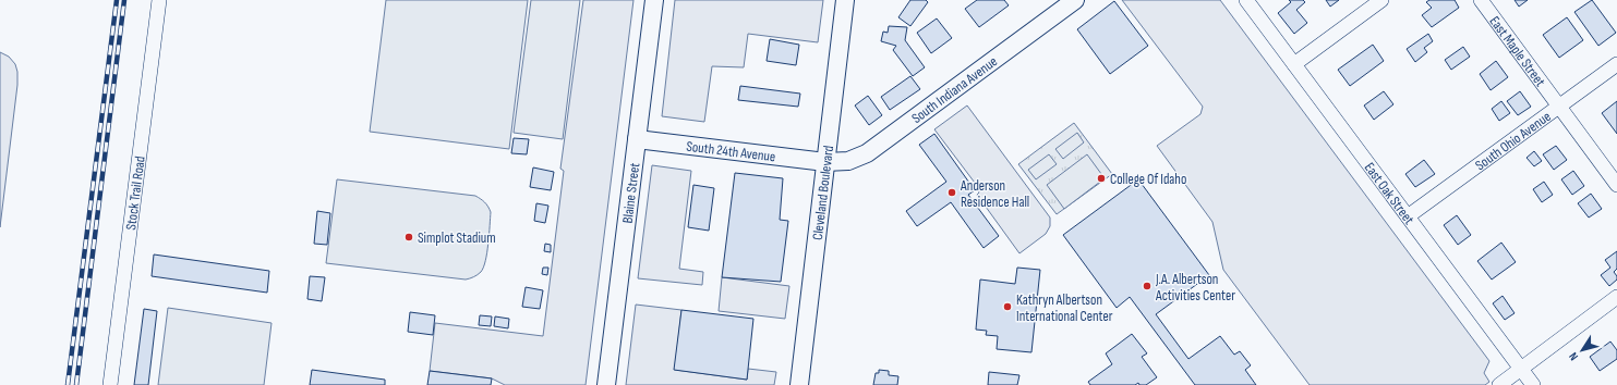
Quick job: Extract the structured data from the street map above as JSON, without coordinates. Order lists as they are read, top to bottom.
{
  "streets": {
    "main road": [
      "South Indiana Avenue",
      "South 24th Avenue",
      "Blaine Street",
      "Cleveland Boulevard"
    ],
    "street": [
      "East Maple Street",
      "South Ohio Avenue",
      "Stock Trail Road",
      "East Oak Street"
    ]
  },
  "crossings": [
    ["East Maple Street", "South Ohio Avenue"],
    ["South Indiana Avenue", "South 24th Avenue"],
    ["South Indiana Avenue", "Cleveland Boulevard"],
    ["South Ohio Avenue", "East Oak Street"],
    ["South 24th Avenue", "Blaine Street"],
    ["South 24th Avenue", "Cleveland Boulevard"]
  ],
  "places": [
    "College Of Idaho",
    "Anderson Residence Hall",
    "Simplot Stadium",
    "J.A. Albertson Activities Center",
    "Kathryn Albertson International Center"
  ],
  "north": "bottom left"
}
